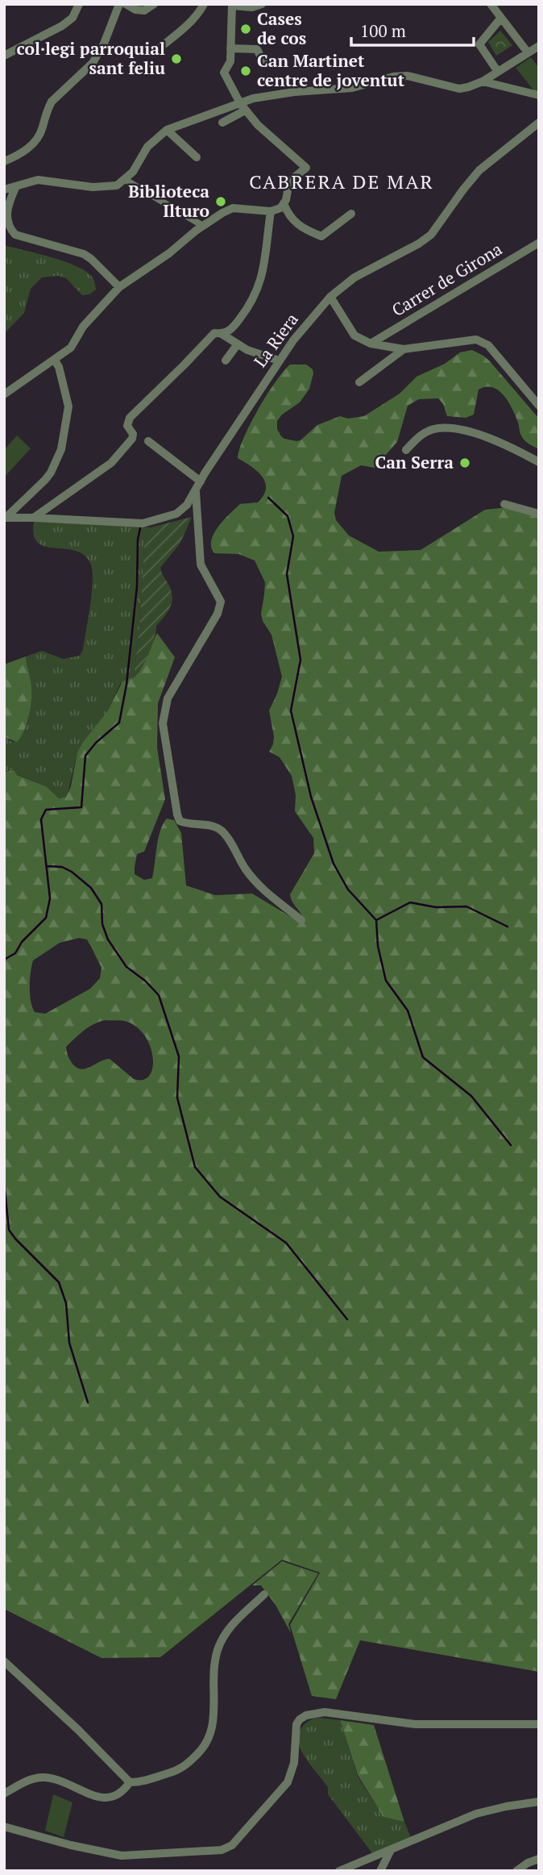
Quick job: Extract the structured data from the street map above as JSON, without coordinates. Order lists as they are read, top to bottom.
{
  "streets": {
    "street": ["Carrer de Girona", "La Riera"]
  },
  "districts": ["CABRERA DE MAR"],
  "places": [
    "Cases de cos",
    "col·legi parroquial sant feliu",
    "Can Martinet centre de joventut",
    "Biblioteca Ilturo",
    "Can Serra"
  ],
  "scale_bar": "100 m"
}
